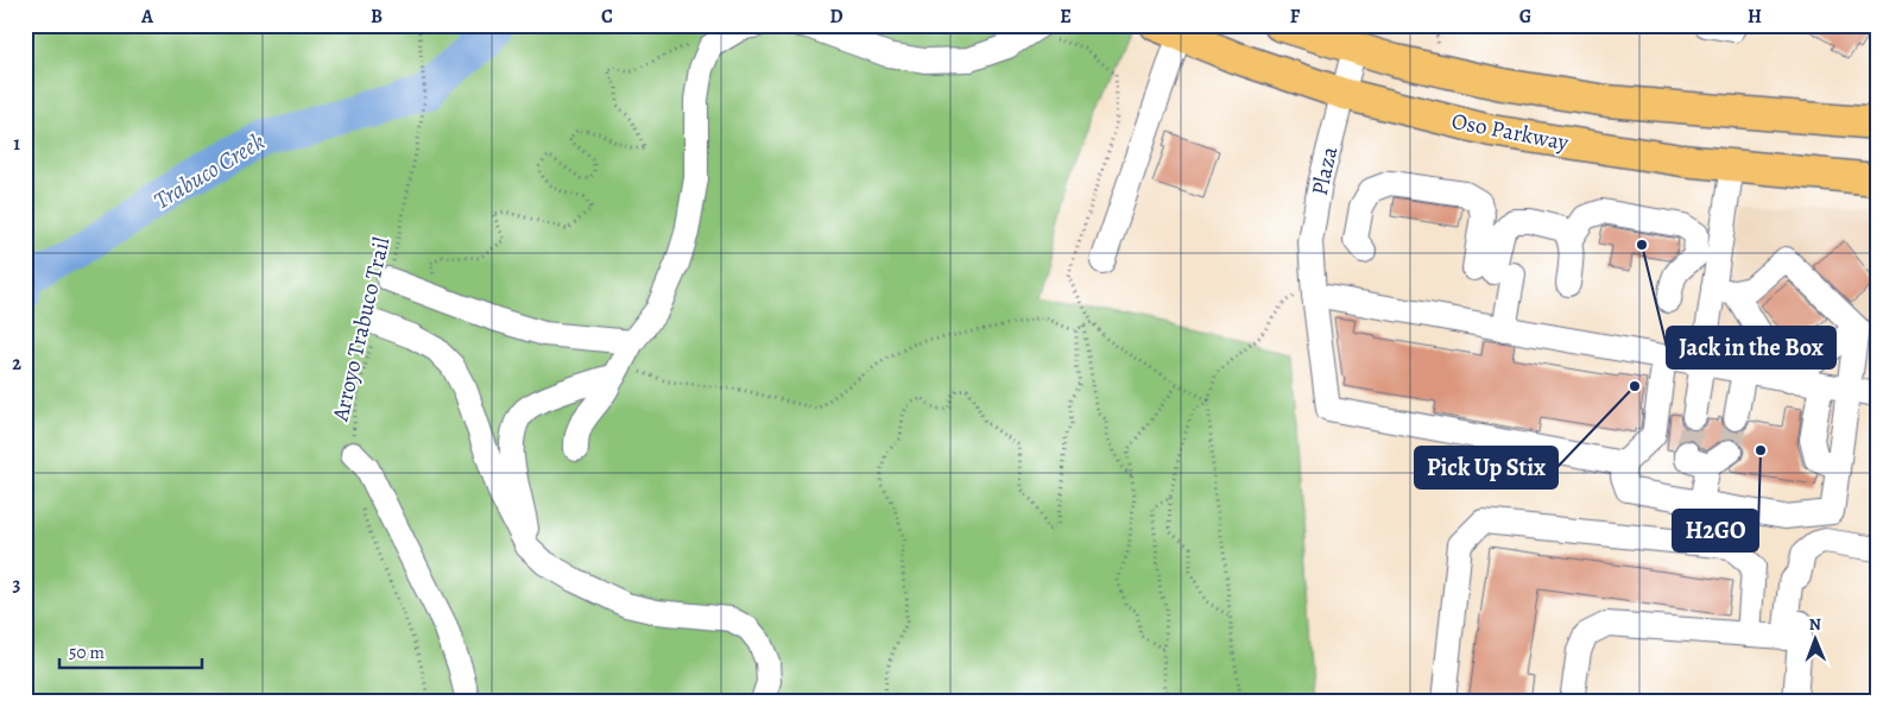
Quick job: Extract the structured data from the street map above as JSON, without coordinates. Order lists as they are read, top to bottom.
{
  "streets": {
    "main road": ["Oso Parkway"],
    "street": ["Plaza"],
    "path": ["Arroyo Trabuco Trail"]
  },
  "crossings": [
    ["Oso Parkway", "Plaza"]
  ],
  "water": ["Trabuco Creek"],
  "places": ["Jack in the Box", "Pick Up Stix", "H2GO"],
  "scale_bar": "50 m",
  "north": "top",
  "grid": {
    "columns": [
      "A",
      "B",
      "C",
      "D",
      "E",
      "F",
      "G",
      "H"
    ],
    "rows": ["1", "2", "3"]
  }
}
